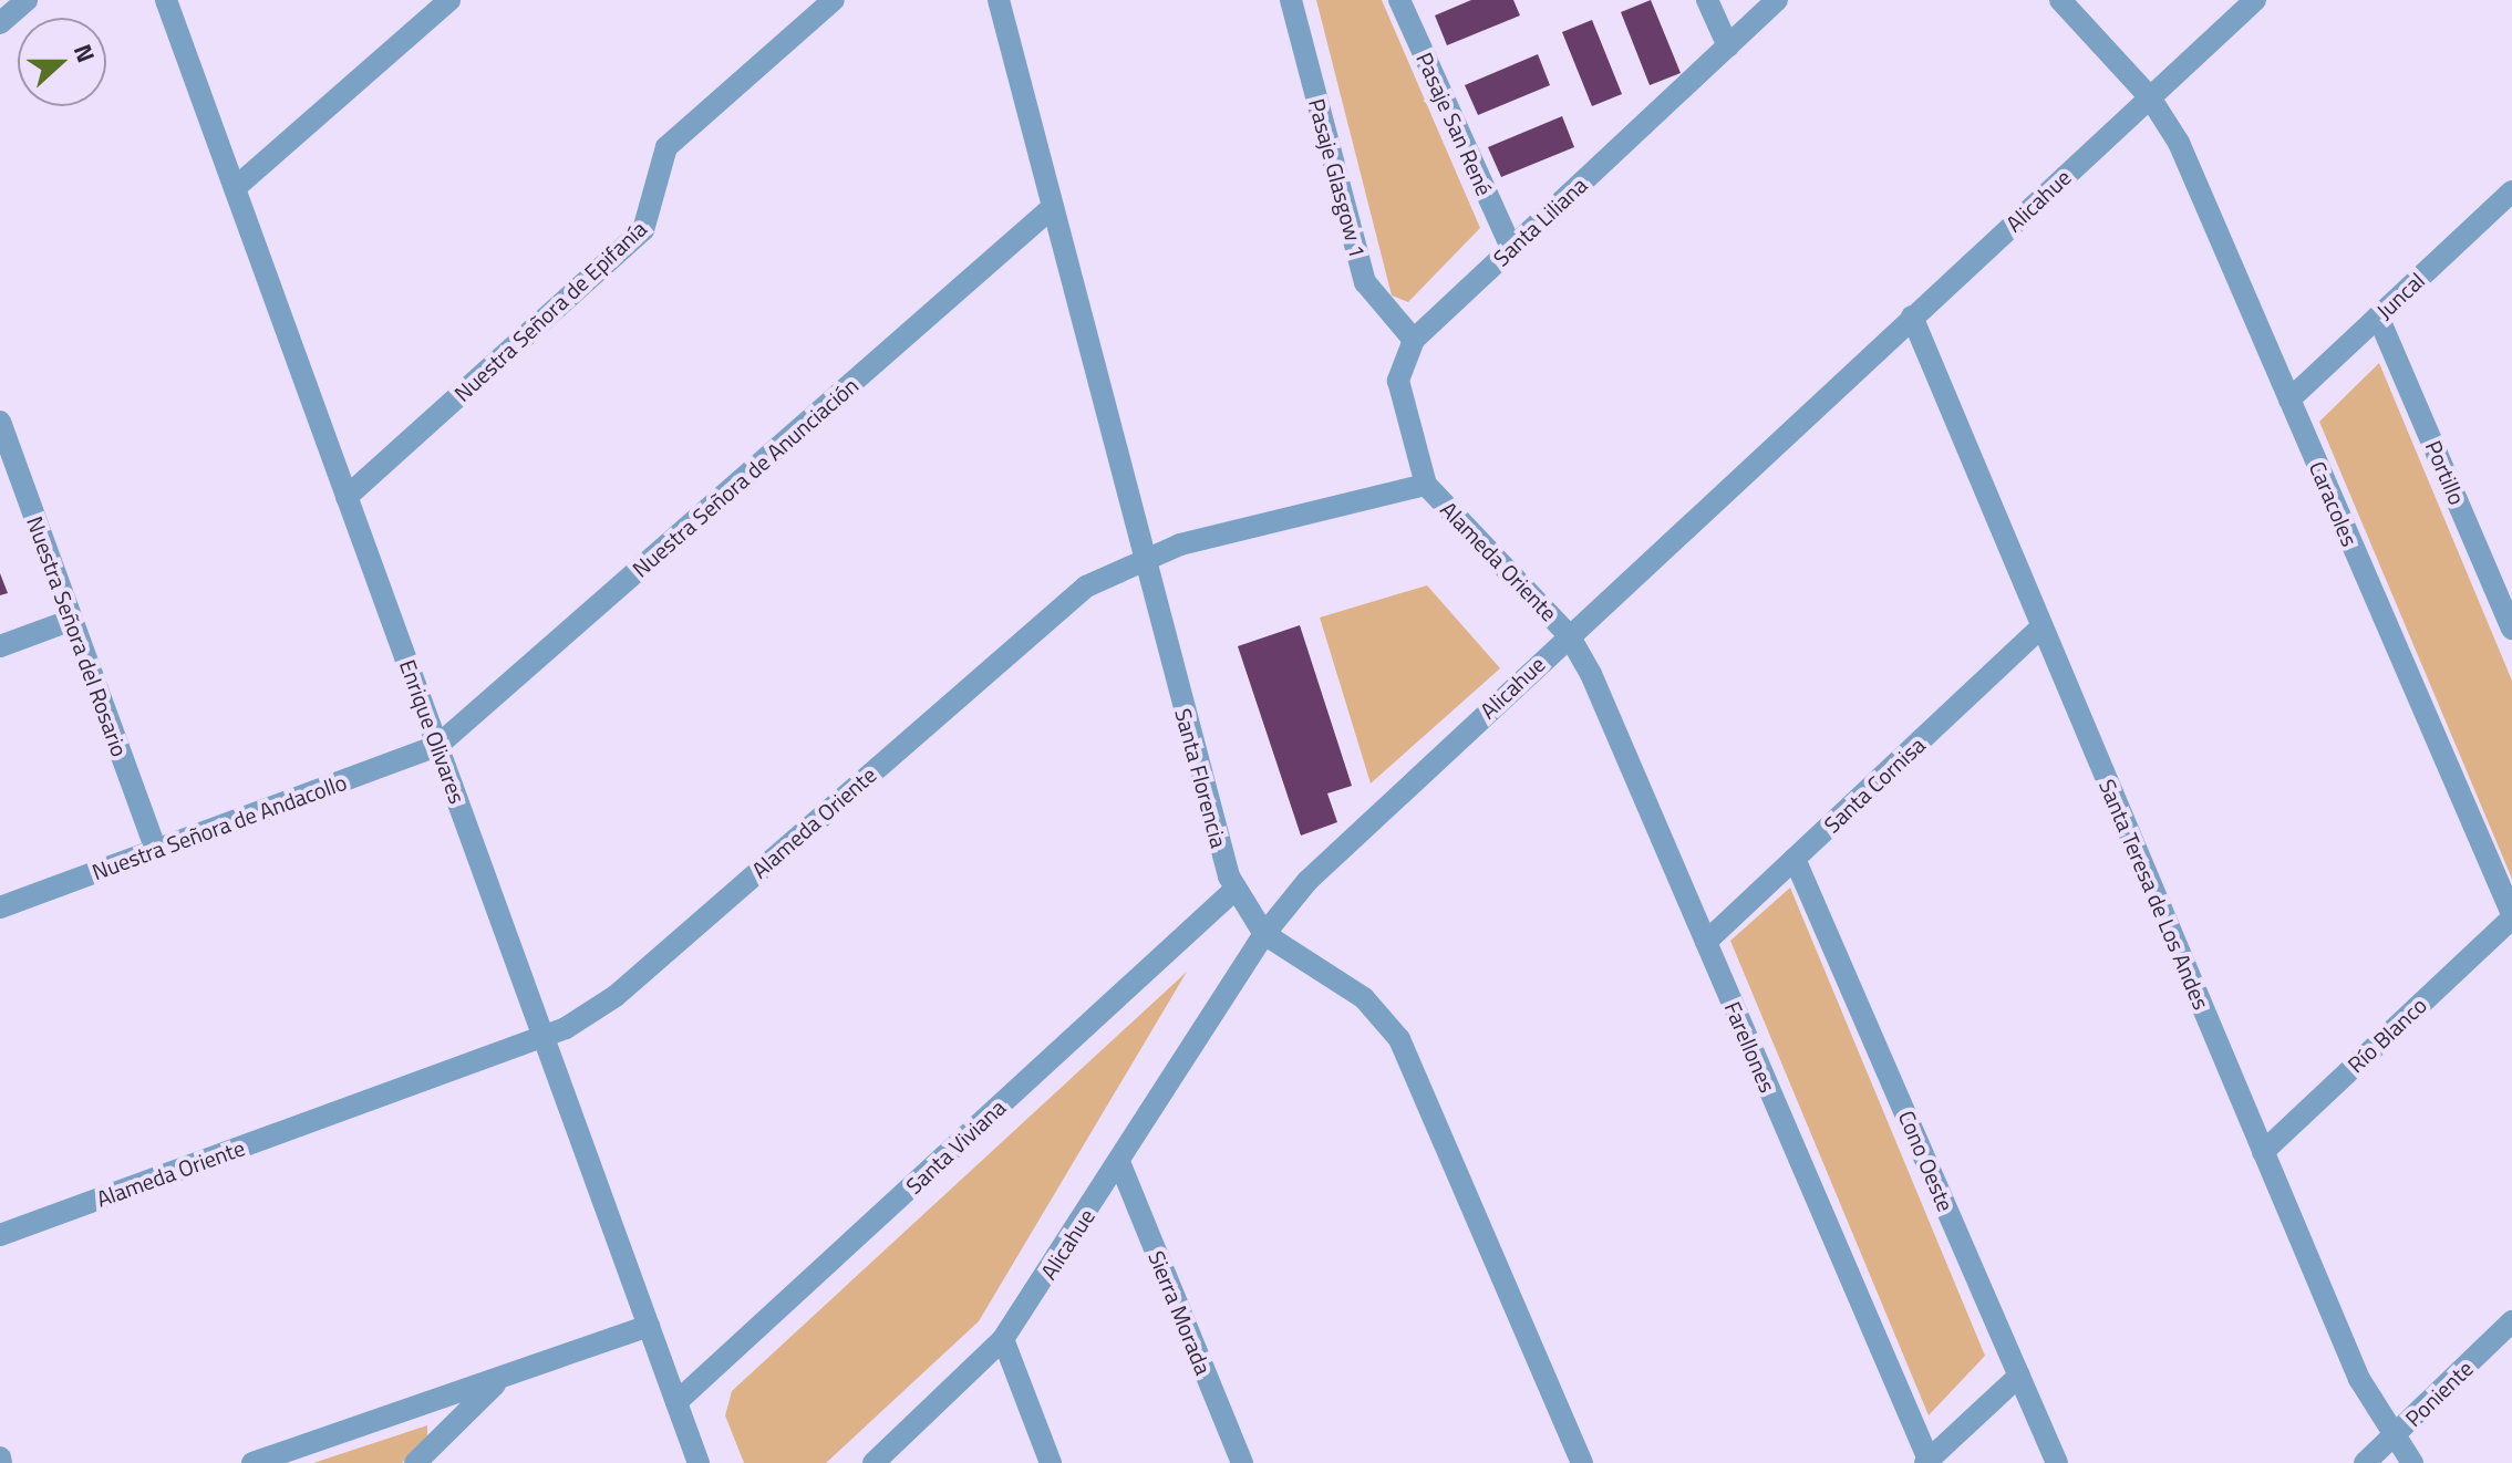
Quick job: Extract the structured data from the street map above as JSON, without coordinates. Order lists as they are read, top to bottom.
{
  "streets": {
    "street": [
      "Pasaje San René",
      "Pasaje Glasgow 1",
      "Alicahue",
      "Santa Liliana",
      "Juncal",
      "Nuestra Señora de Epifanía",
      "Portillo",
      "Nuestra Señora de Anunciación",
      "Caracoles",
      "Alameda Oriente",
      "Nuestra Señora del Rosario",
      "Enrique Olivares",
      "Santa Florencia",
      "Santa Cornisa",
      "Nuestra Señora de Andacollo",
      "Santa Teresa de Los Andes",
      "Río Blanco",
      "Farellones",
      "Santa Viviana",
      "Cono Oeste",
      "Sierra Morada",
      "Poniente"
    ]
  },
  "crossings": [
    ["Pasaje San René", "Santa Liliana"],
    ["Pasaje Glasgow 1", "Santa Liliana"],
    ["Alicahue", "Caracoles"],
    ["Alicahue", "Alameda Oriente"],
    ["Alicahue", "Santa Florencia"],
    ["Alicahue", "Santa Teresa de Los Andes"],
    ["Alicahue", "Farellones"],
    ["Alicahue", "Sierra Morada"],
    ["Santa Liliana", "Alameda Oriente"],
    ["Juncal", "Portillo"],
    ["Juncal", "Caracoles"],
    ["Nuestra Señora de Epifanía", "Enrique Olivares"],
    ["Nuestra Señora de Anunciación", "Enrique Olivares"],
    ["Nuestra Señora de Anunciación", "Santa Florencia"],
    ["Nuestra Señora de Anunciación", "Nuestra Señora de Andacollo"],
    ["Caracoles", "Río Blanco"],
    ["Alameda Oriente", "Enrique Olivares"],
    ["Alameda Oriente", "Santa Florencia"],
    ["Alameda Oriente", "Farellones"],
    ["Nuestra Señora del Rosario", "Nuestra Señora de Andacollo"],
    ["Enrique Olivares", "Nuestra Señora de Andacollo"],
    ["Enrique Olivares", "Santa Viviana"],
    ["Santa Florencia", "Santa Viviana"],
    ["Santa Cornisa", "Santa Teresa de Los Andes"],
    ["Santa Cornisa", "Farellones"],
    ["Santa Cornisa", "Cono Oeste"],
    ["Santa Teresa de Los Andes", "Río Blanco"],
    ["Santa Teresa de Los Andes", "Poniente"]
  ],
  "north": "right"
}
